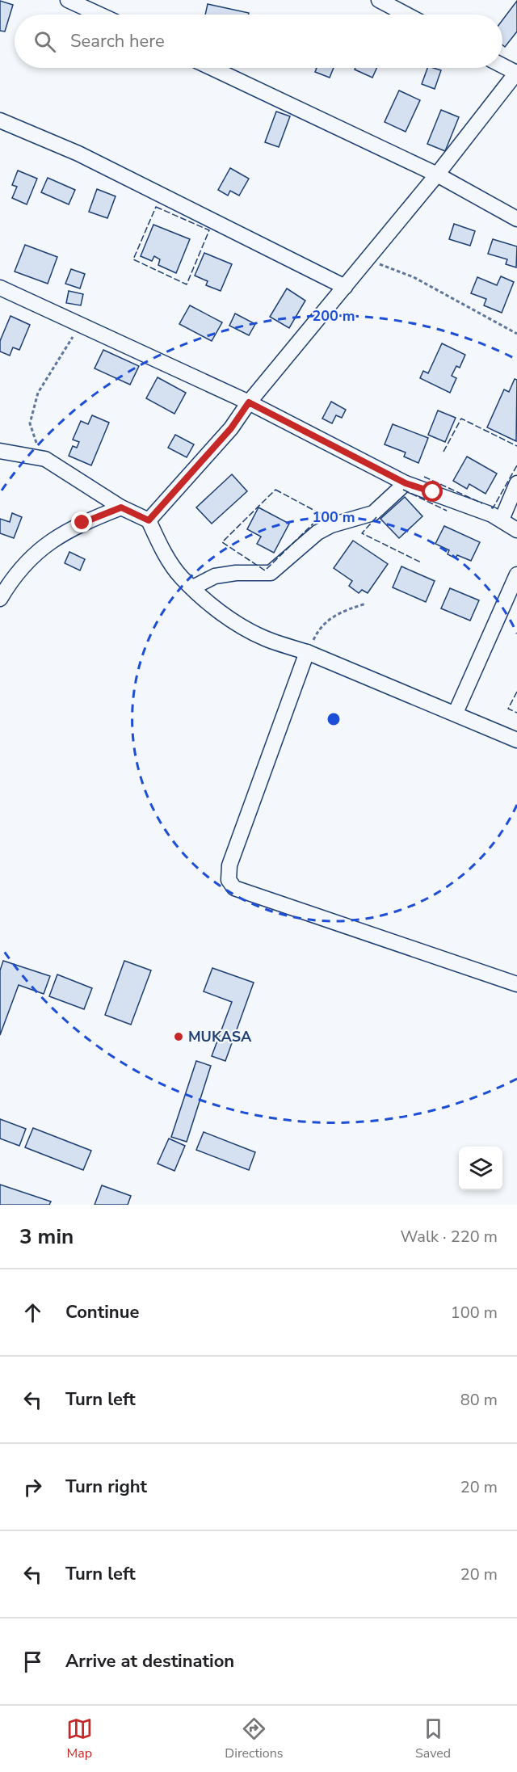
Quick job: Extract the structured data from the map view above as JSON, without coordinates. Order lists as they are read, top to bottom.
{
  "places": ["MUKASA"],
  "page": {
    "search": "Search here",
    "heading": ["3 min", "Walk · 220 m"],
    "list": [
      ["Continue", "100 m"],
      ["Turn left", "80 m"],
      ["Turn right", "20 m"],
      ["Turn left", "20 m"],
      "Arrive at destination"
    ],
    "nav": ["Map", "Directions", "Saved"]
  },
  "rings": ["200 m", "100 m"]
}
